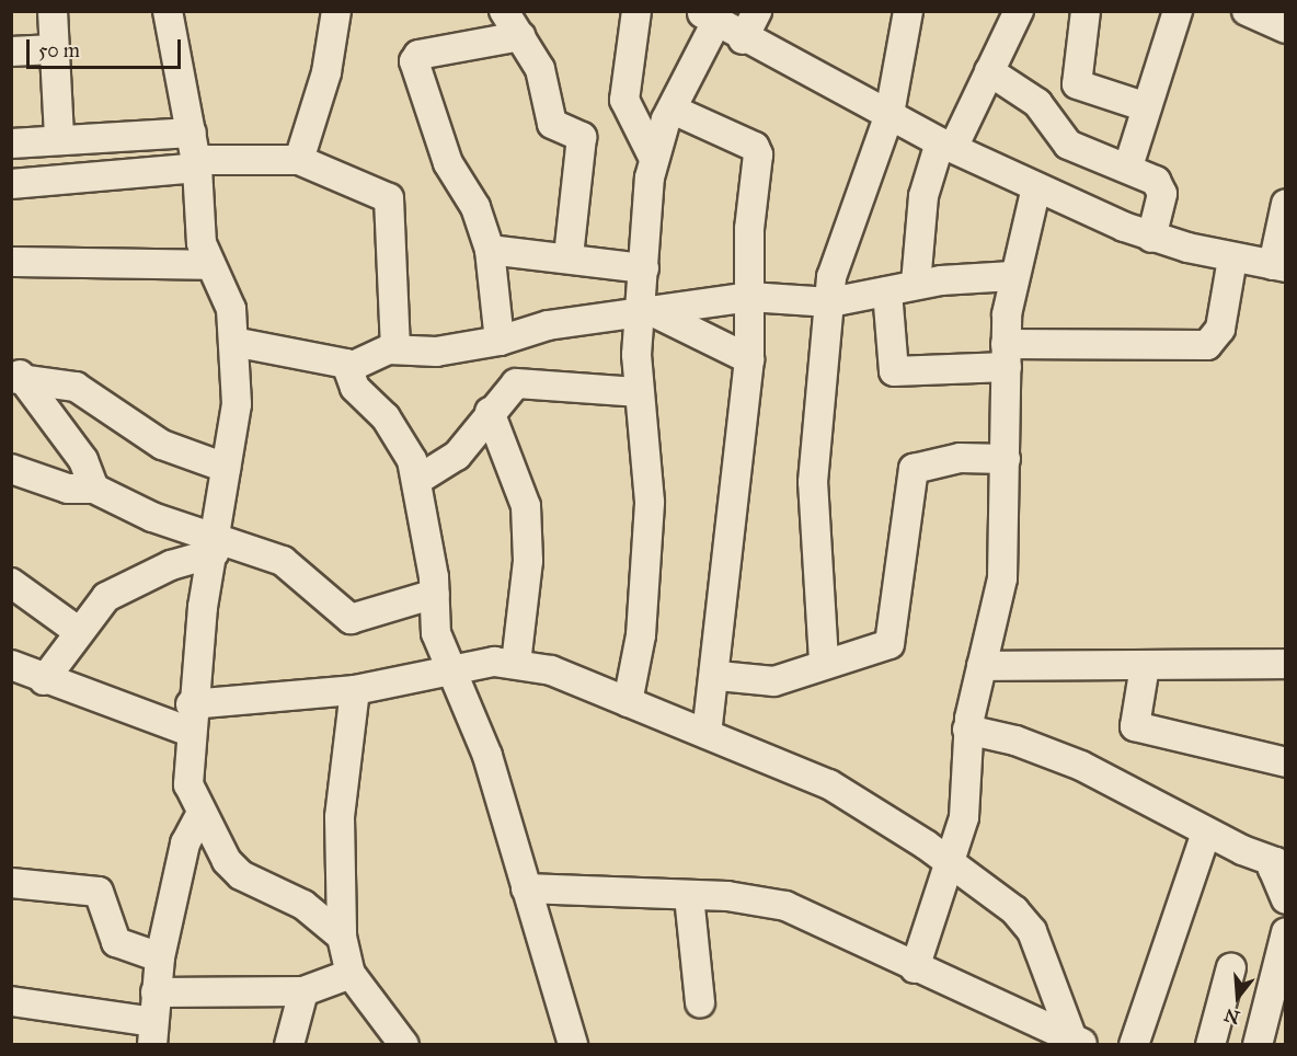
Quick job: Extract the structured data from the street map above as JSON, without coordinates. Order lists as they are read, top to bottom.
{
  "scale_bar": "50 m",
  "north": "bottom"
}
